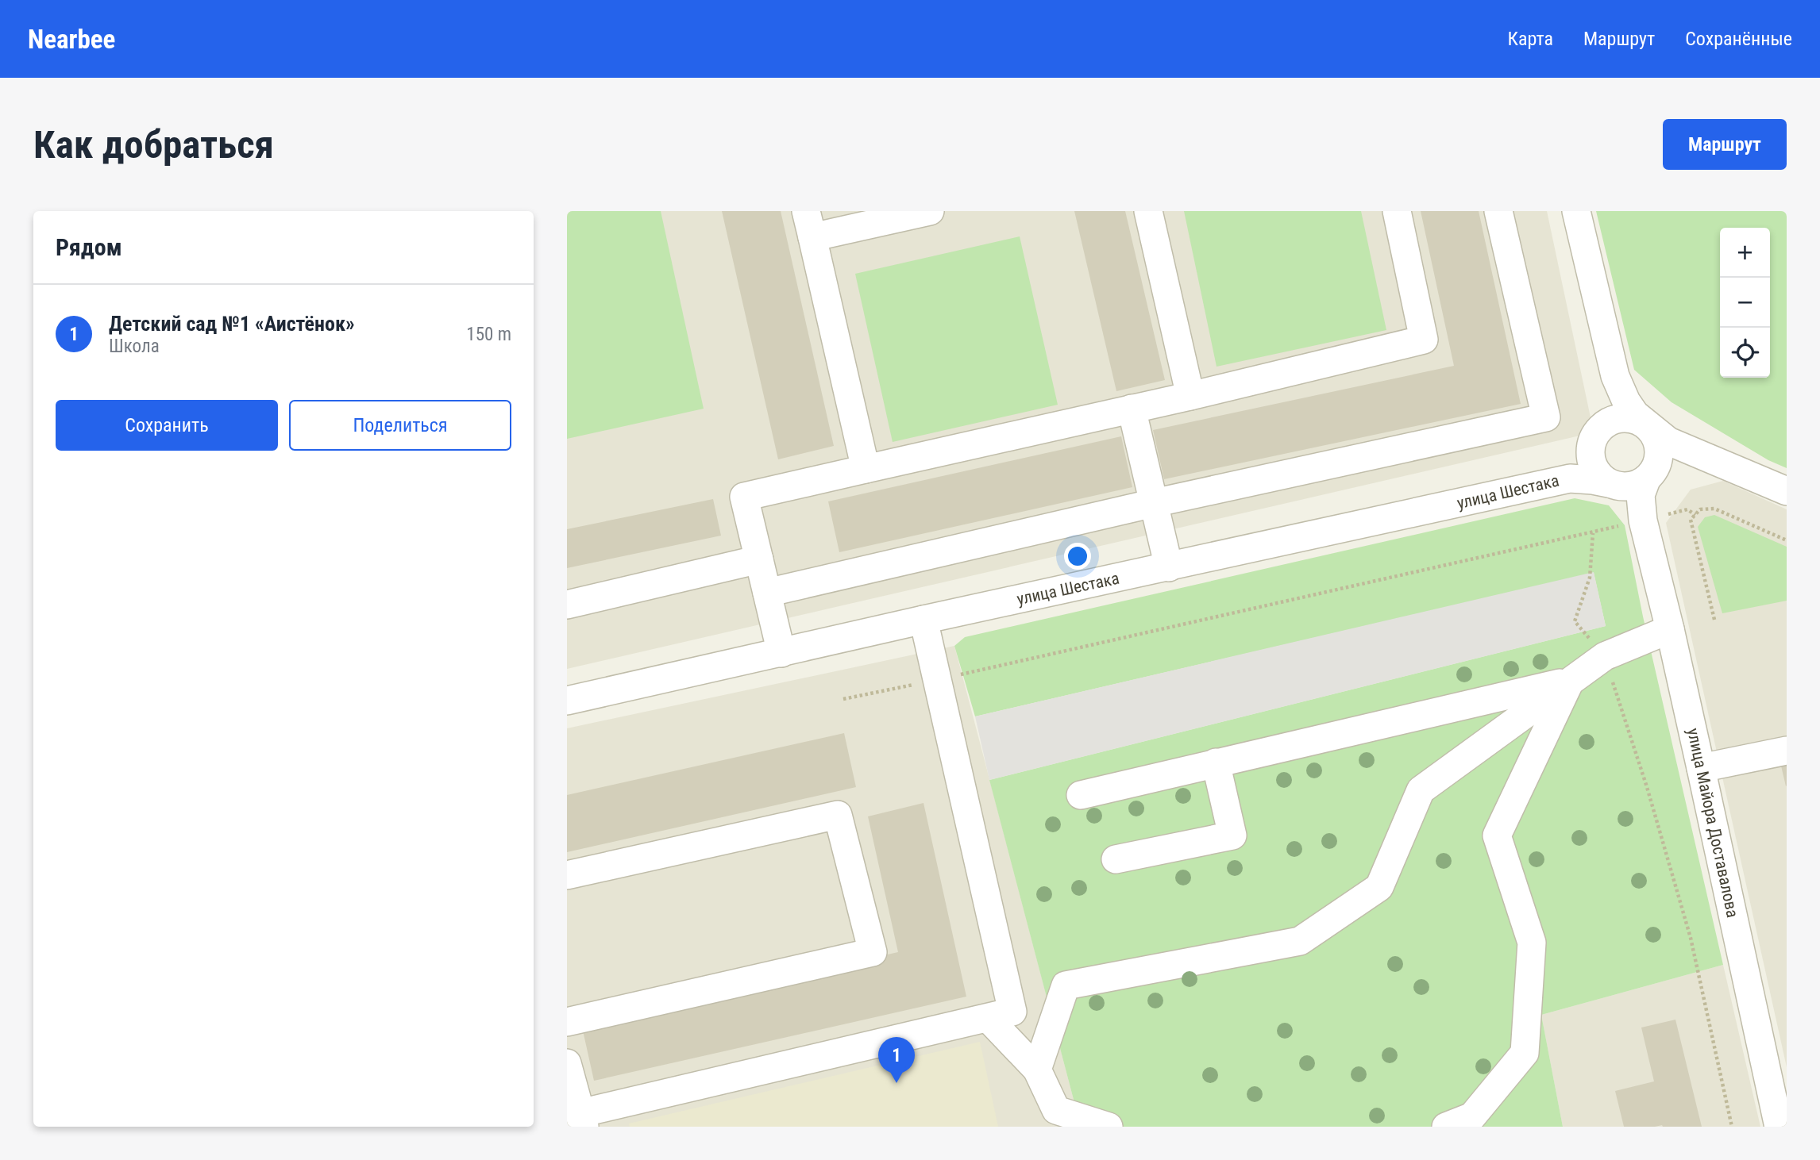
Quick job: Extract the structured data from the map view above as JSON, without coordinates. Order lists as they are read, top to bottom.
{
  "streets": {
    "street": ["улица Шестака", "улица Майора Доставалова"]
  },
  "crossings": [
    ["улица Шестака", "улица Майора Доставалова"]
  ],
  "page": {
    "header": "Nearbee",
    "nav": ["Карта", "Маршрут", "Сохранённые"],
    "buttons": [
      "Маршрут",
      ["Сохранить", "Поделиться"]
    ],
    "title": "Как добраться",
    "heading": "Рядом",
    "map_buttons": ["+", "−"],
    "list": [
      {
        "mark": "1",
        "name": "Детский сад №1 «Аистёнок»",
        "note": "Школа",
        "value": "150 m"
      }
    ],
    "pins": "1"
  }
}
